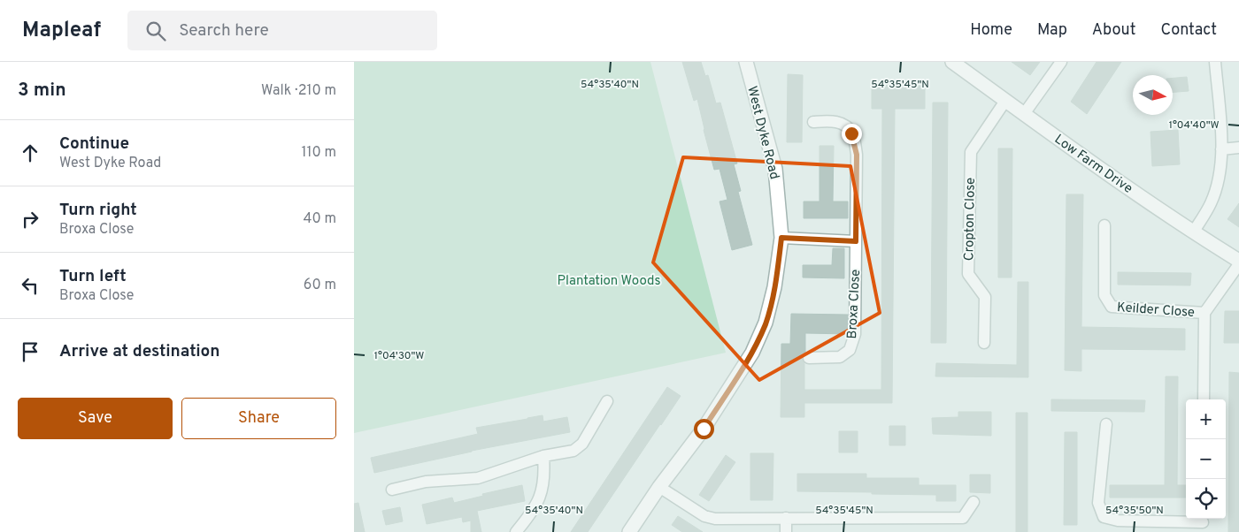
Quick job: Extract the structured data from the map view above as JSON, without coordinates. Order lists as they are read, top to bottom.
{
  "streets": {
    "street": [
      "West Dyke Road",
      "Low Farm Drive",
      "Cropton Close",
      "Broxa Close",
      "Keilder Close"
    ]
  },
  "crossings": [
    ["Low Farm Drive", "Cropton Close"]
  ],
  "parks": ["Plantation Woods"],
  "north": "right",
  "page": {
    "header": "Mapleaf",
    "search": "Search here",
    "nav": [
      "Home",
      "Map",
      "About",
      "Contact"
    ],
    "heading": ["3 min", "Walk · 210 m"],
    "list": [
      ["Continue", "West Dyke Road", "110 m"],
      ["Turn right", "Broxa Close", "40 m"],
      ["Turn left", "Broxa Close", "60 m"],
      "Arrive at destination"
    ],
    "buttons": ["Save", "Share"],
    "map_buttons": ["+", "−"]
  },
  "coordinates": [
    "54°35'40\"N",
    "54°35'45\"N",
    "1°04'40\"W",
    "1°04'30\"W",
    "54°35'50\"N"
  ]
}
